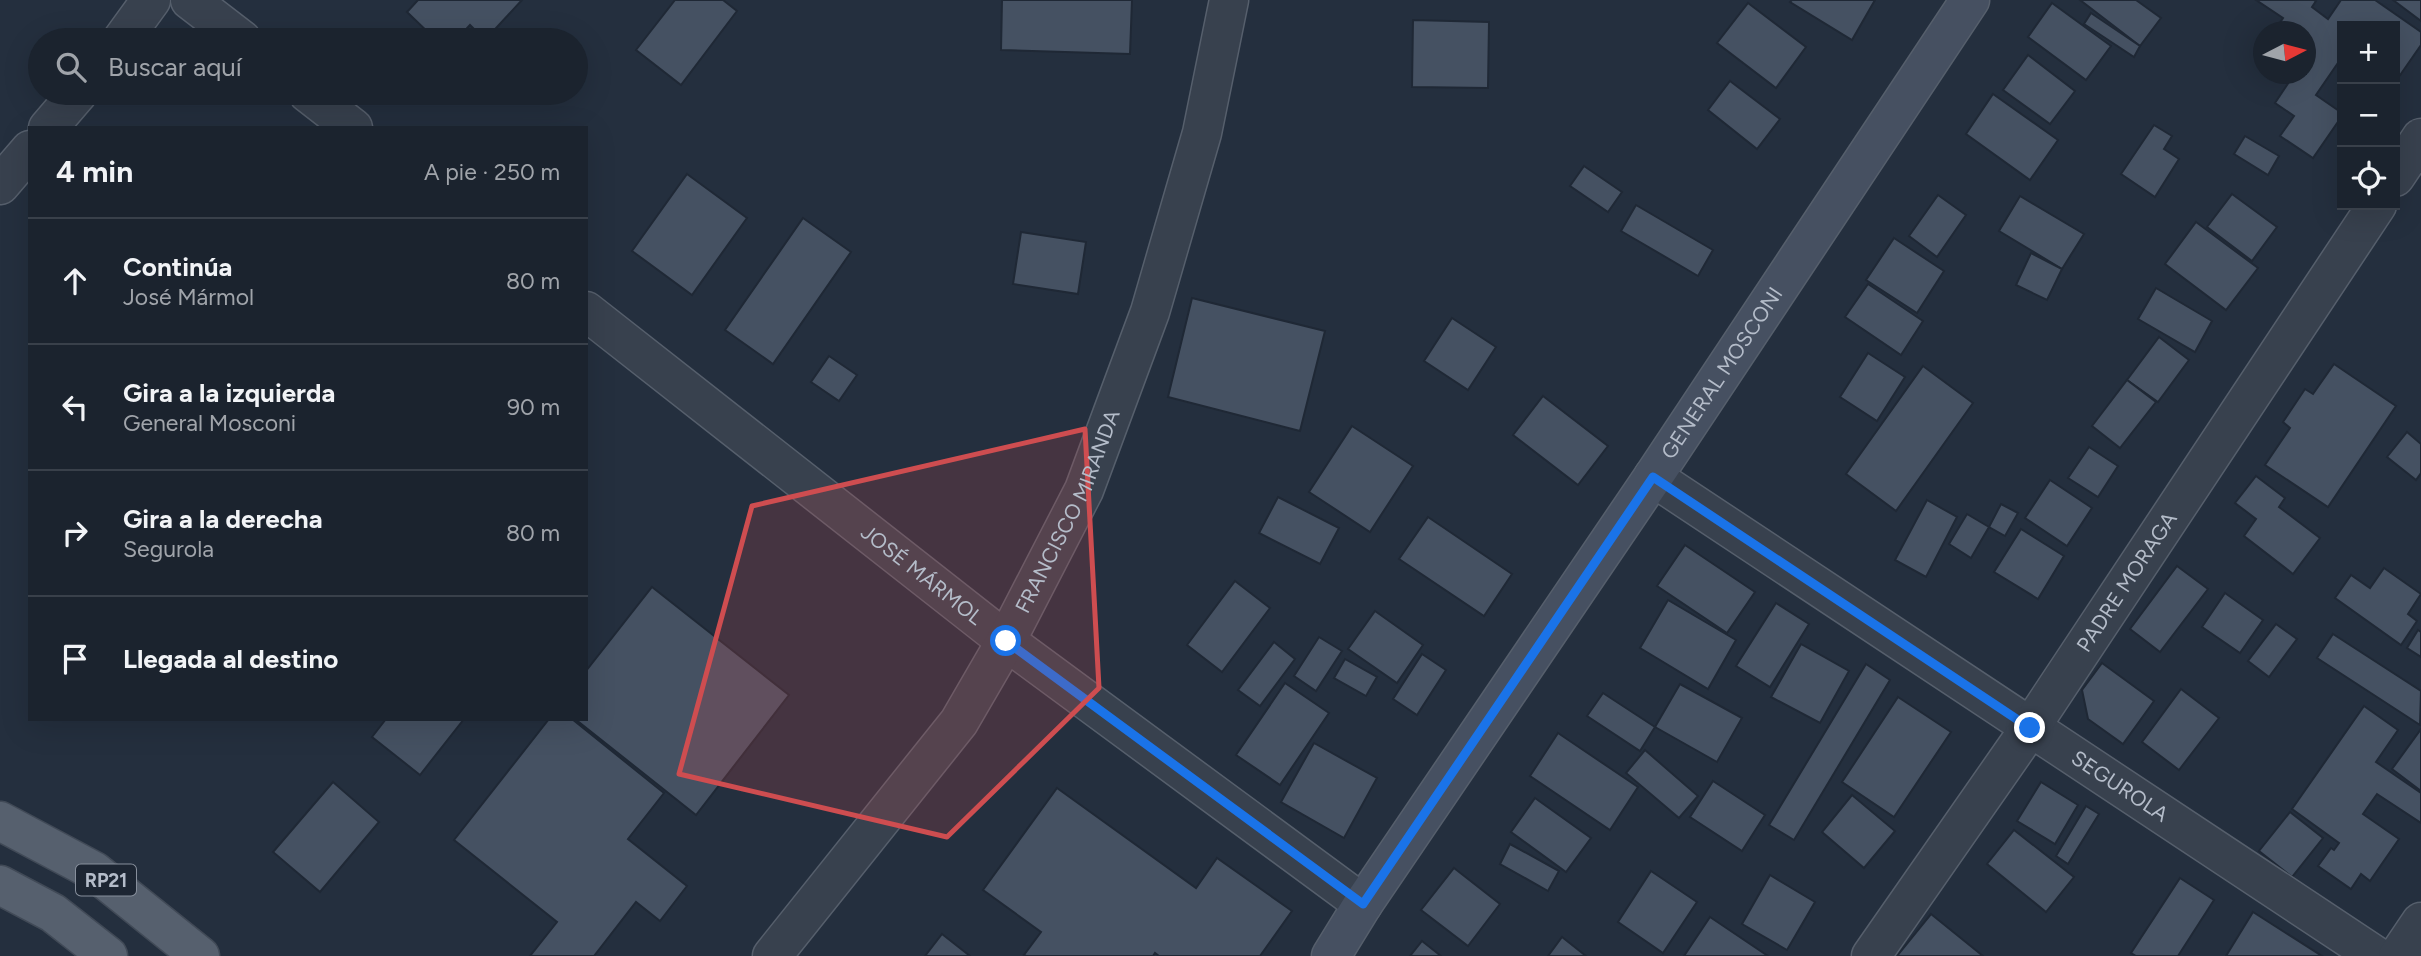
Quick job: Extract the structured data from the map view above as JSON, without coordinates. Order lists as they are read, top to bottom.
{
  "streets": {
    "main road": ["RP21"],
    "street": [
      "GENERAL MOSCONI",
      "FRANCISCO MIRANDA",
      "JOSÉ MÁRMOL",
      "PADRE MORAGA",
      "SEGUROLA"
    ]
  },
  "crossings": [
    ["GENERAL MOSCONI", "JOSÉ MÁRMOL"],
    ["GENERAL MOSCONI", "SEGUROLA"],
    ["FRANCISCO MIRANDA", "JOSÉ MÁRMOL"],
    ["PADRE MORAGA", "SEGUROLA"]
  ],
  "north": "right",
  "page": {
    "map_buttons": ["+", "−"],
    "search": "Buscar aquí",
    "heading": ["4 min", "A pie · 250 m"],
    "list": [
      ["Continúa", "José Mármol", "80 m"],
      ["Gira a la izquierda", "General Mosconi", "90 m"],
      ["Gira a la derecha", "Segurola", "80 m"],
      "Llegada al destino"
    ]
  }
}
